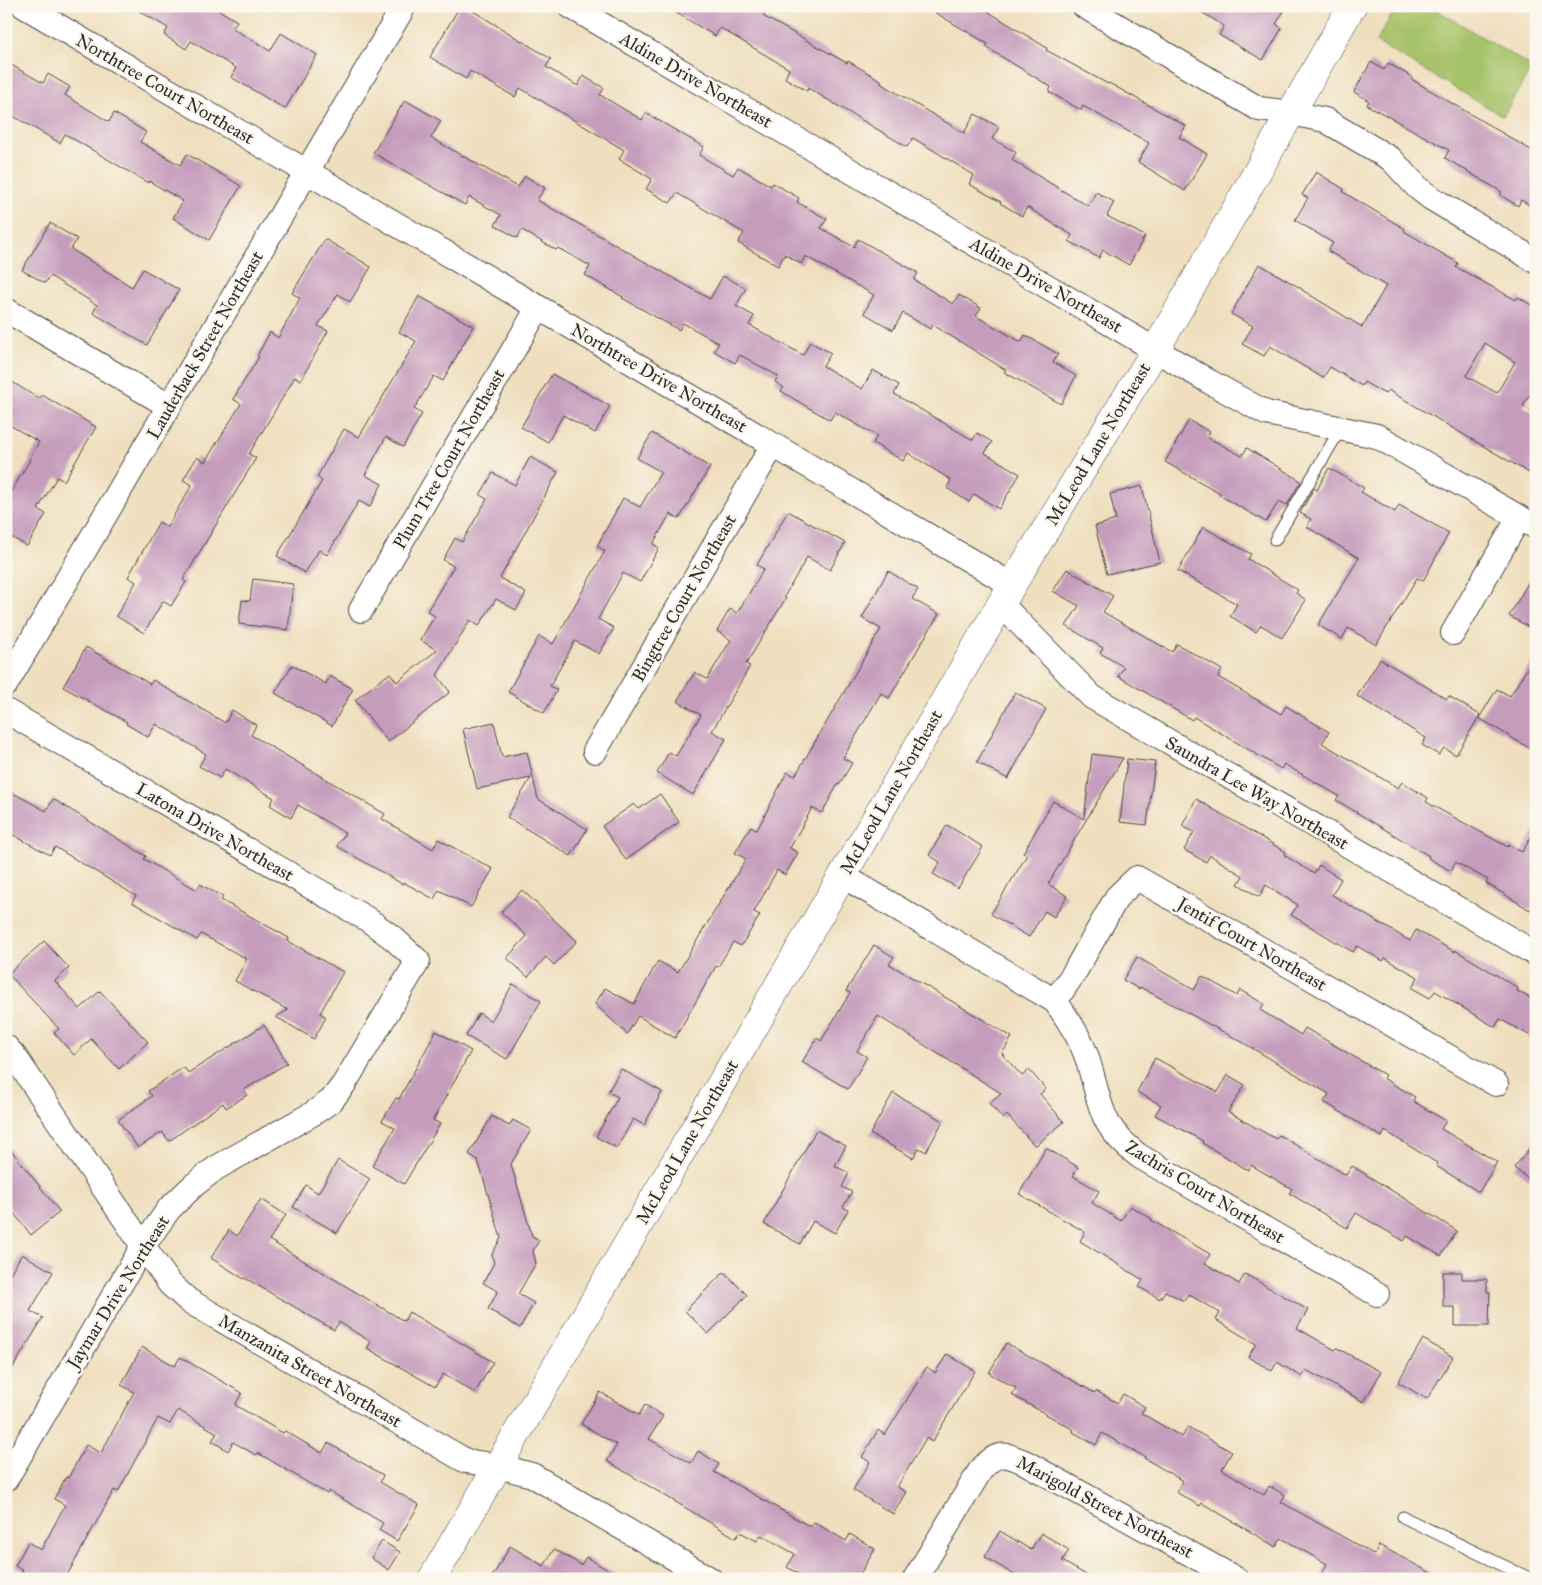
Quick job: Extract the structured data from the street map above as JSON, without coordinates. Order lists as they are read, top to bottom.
{
  "streets": {
    "street": [
      "Aldine Drive Northeast",
      "Northtree Court Northeast",
      "Lauderback Street Northeast",
      "Northtree Drive Northeast",
      "McLeod Lane Northeast",
      "Plum Tree Court Northeast",
      "Bingtree Court Northeast",
      "Saundra Lee Way Northeast",
      "Latona Drive Northeast",
      "Jentif Court Northeast",
      "Zachris Court Northeast",
      "Jaymar Drive Northeast",
      "Manzanita Street Northeast",
      "Marigold Street Northeast"
    ]
  },
  "crossings": [
    ["Aldine Drive Northeast", "McLeod Lane Northeast"],
    ["Northtree Court Northeast", "Lauderback Street Northeast"],
    ["Northtree Court Northeast", "Northtree Drive Northeast"],
    ["Lauderback Street Northeast", "Northtree Drive Northeast"],
    ["Northtree Drive Northeast", "McLeod Lane Northeast"],
    ["Northtree Drive Northeast", "Plum Tree Court Northeast"],
    ["Northtree Drive Northeast", "Bingtree Court Northeast"],
    ["Northtree Drive Northeast", "Saundra Lee Way Northeast"],
    ["McLeod Lane Northeast", "Saundra Lee Way Northeast"],
    ["McLeod Lane Northeast", "Zachris Court Northeast"],
    ["McLeod Lane Northeast", "Manzanita Street Northeast"],
    ["Latona Drive Northeast", "Jaymar Drive Northeast"],
    ["Jentif Court Northeast", "Zachris Court Northeast"],
    ["Jaymar Drive Northeast", "Manzanita Street Northeast"]
  ]
}
